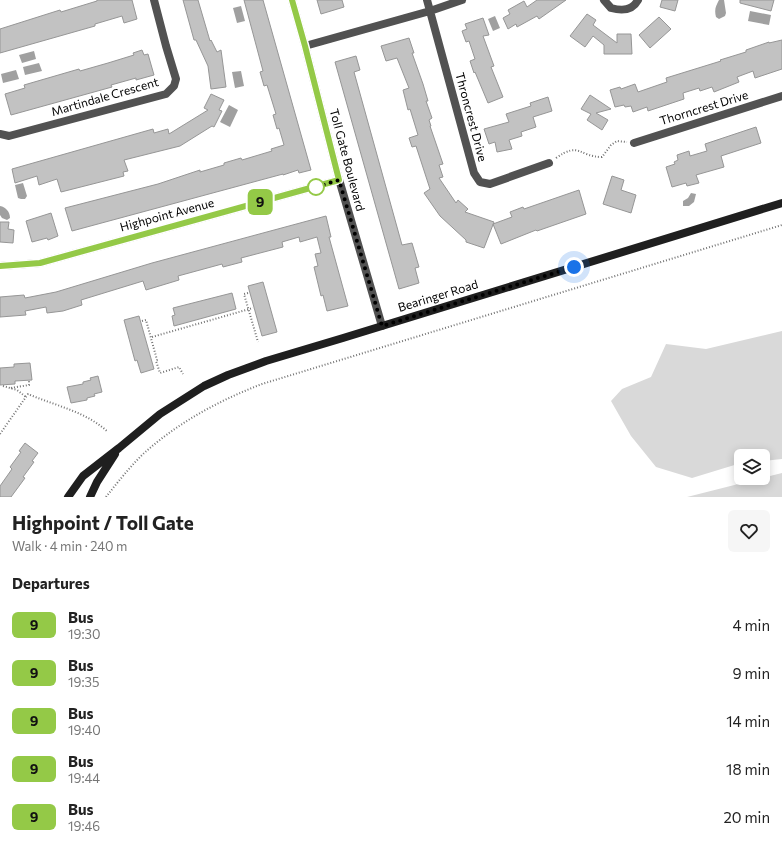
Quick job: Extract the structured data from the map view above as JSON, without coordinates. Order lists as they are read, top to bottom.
{
  "streets": {
    "street": [
      "Martindale Crescent",
      "Thorncrest Drive",
      "Throncrest Drive",
      "Toll Gate Boulevard",
      "Highpoint Avenue",
      "Bearinger Road"
    ]
  },
  "crossings": [
    ["Toll Gate Boulevard", "Highpoint Avenue"],
    ["Toll Gate Boulevard", "Bearinger Road"]
  ],
  "lines": ["bus line 9"],
  "page": {
    "on_map": "9",
    "heading": [
      ["Highpoint / Toll Gate", "Walk · 4 min · 240 m"],
      "Departures"
    ],
    "list": [
      {
        "mark": "9",
        "name": "Bus",
        "note": "19:30",
        "value": "4 min"
      },
      {
        "mark": "9",
        "name": "Bus",
        "note": "19:35",
        "value": "9 min"
      },
      {
        "mark": "9",
        "name": "Bus",
        "note": "19:40",
        "value": "14 min"
      },
      {
        "mark": "9",
        "name": "Bus",
        "note": "19:44",
        "value": "18 min"
      },
      {
        "mark": "9",
        "name": "Bus",
        "note": "19:46",
        "value": "20 min"
      }
    ]
  }
}
